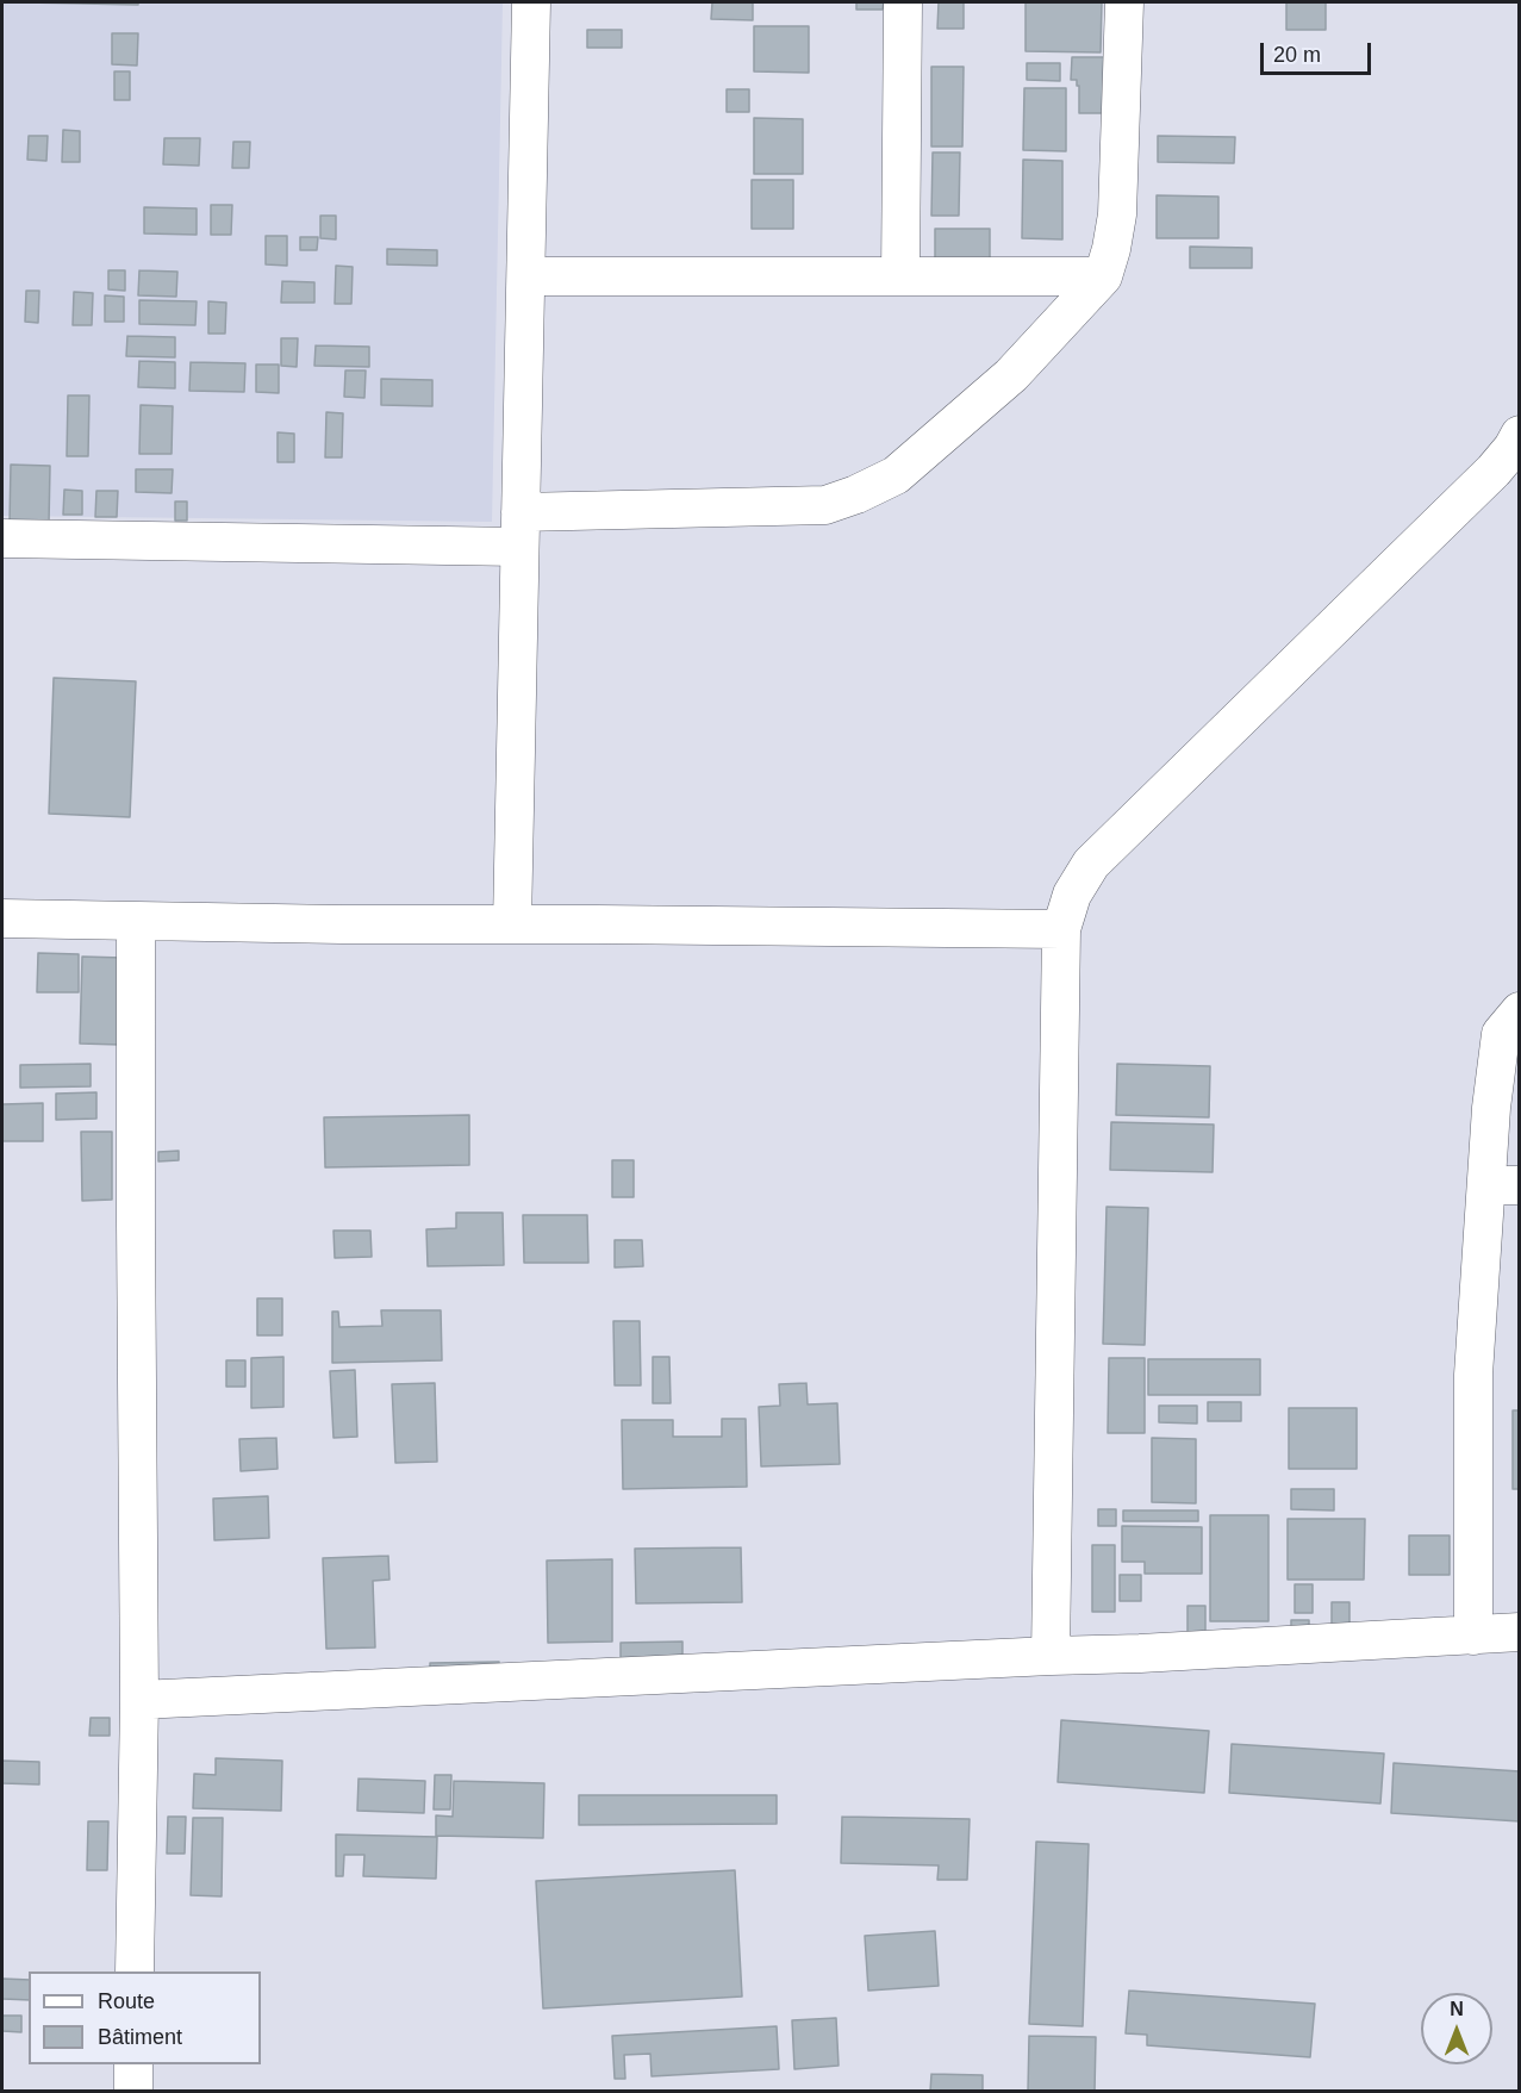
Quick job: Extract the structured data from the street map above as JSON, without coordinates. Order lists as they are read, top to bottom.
{
  "legend": ["Route", "Bâtiment"],
  "scale_bar": "20 m",
  "north": "top"
}
